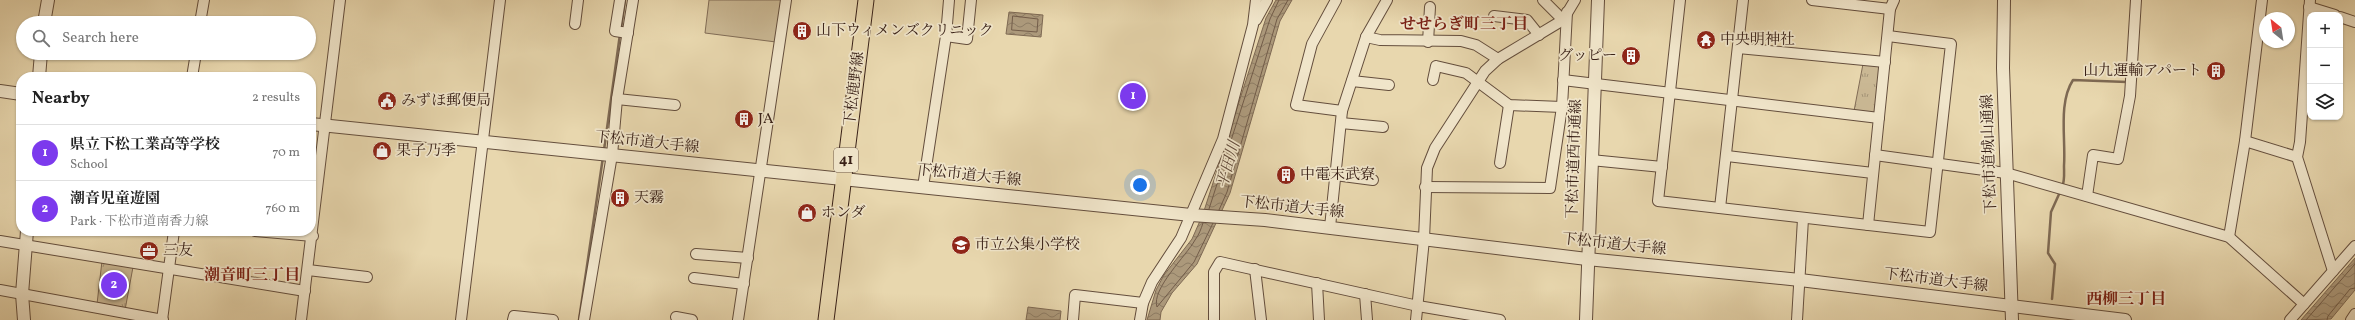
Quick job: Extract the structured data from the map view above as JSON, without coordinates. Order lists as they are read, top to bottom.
{
  "streets": {
    "main road": ["下松鹿野線", "41"],
    "street": ["下松市道大手線", "下松市道城山通線", "下松市道西市通線"]
  },
  "crossings": [
    ["下松鹿野線", "下松市道大手線"],
    ["下松市道大手線", "下松市道城山通線"],
    ["下松市道大手線", "下松市道西市通線"]
  ],
  "districts": ["せせらぎ町三丁目", "潮音町三丁目", "西柳三丁目"],
  "water": ["平田川"],
  "places": {
    "building": [
      "山下ウィメンズクリニック",
      "グッピー",
      "山九運輸アパート",
      "JA",
      "中電末武寮",
      "天霧"
    ],
    "temple": ["中央明神社"],
    "public building": ["みずほ郵便局"],
    "shop": ["果子乃季", "ホンダ"],
    "school or university": ["市立公集小学校"],
    "office": ["三友"]
  },
  "north": "top left",
  "page": {
    "map_buttons": ["+", "−"],
    "search": "Search here",
    "heading": ["Nearby", "2 results"],
    "pins": ["1", "2"],
    "list": [
      {
        "mark": "1",
        "name": "県立下松工業高等学校",
        "note": "School",
        "value": "70 m"
      },
      {
        "mark": "2",
        "name": "潮音児童遊園",
        "note": "Park · 下松市道南香力線",
        "value": "760 m"
      }
    ]
  }
}
